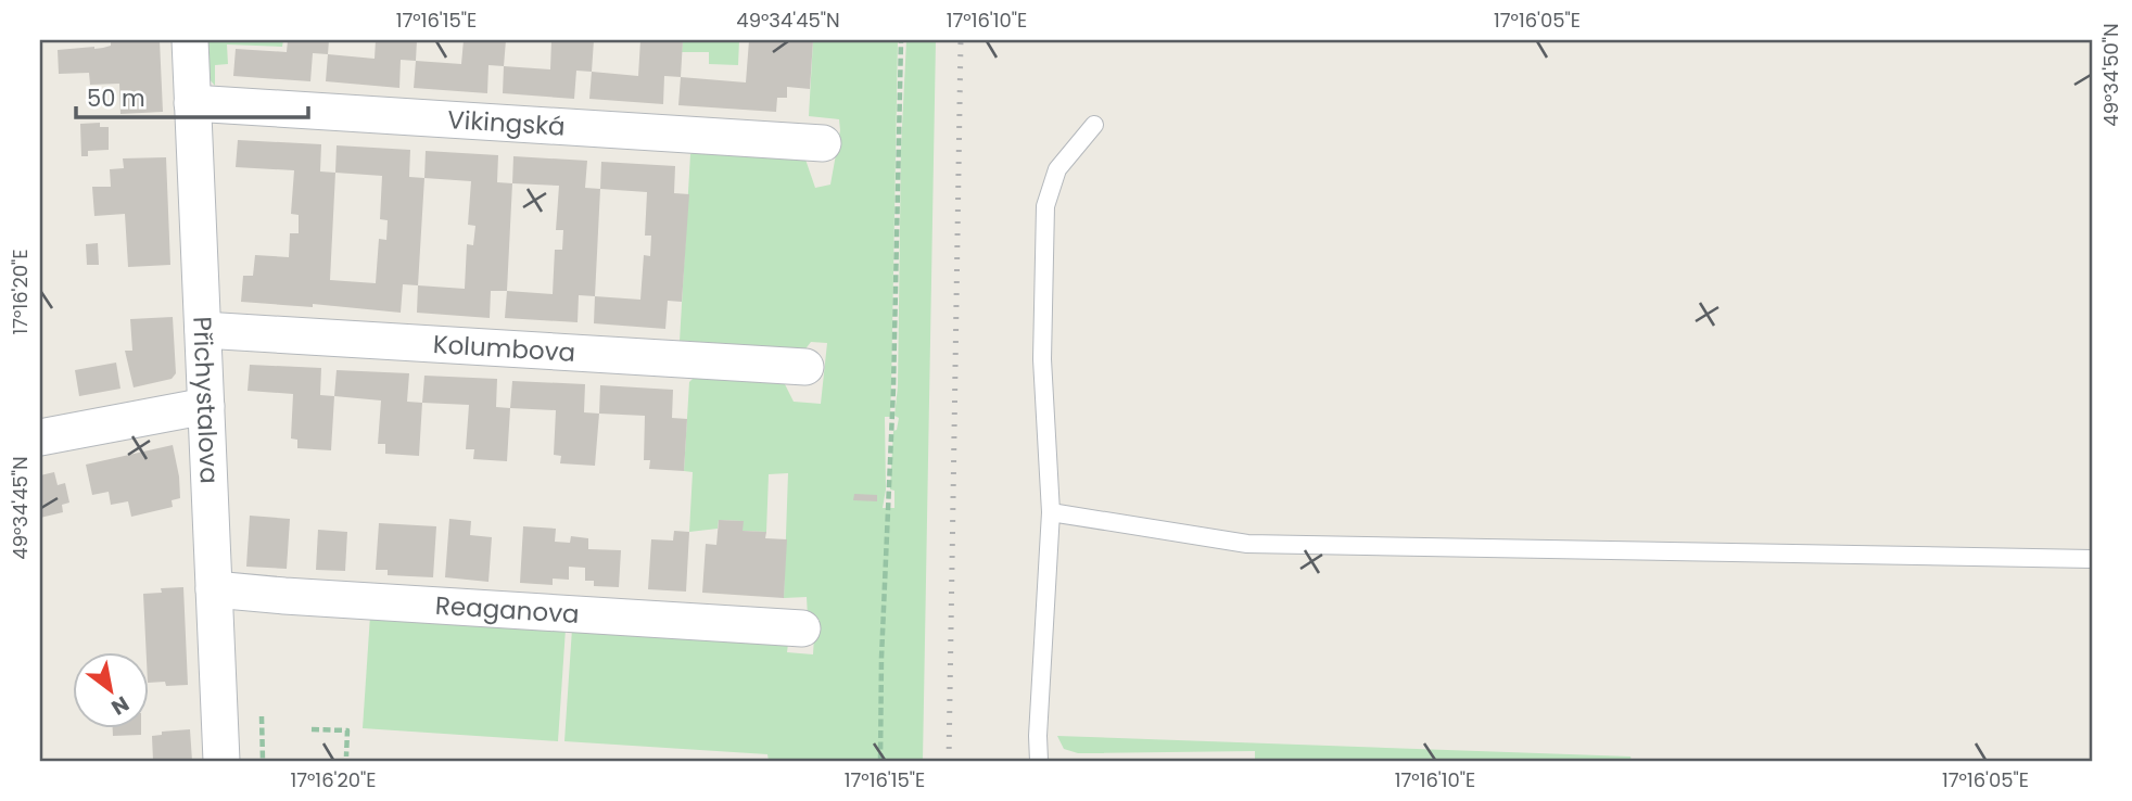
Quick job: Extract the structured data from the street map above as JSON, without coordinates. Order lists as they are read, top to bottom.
{
  "streets": {
    "street": [
      "Vikingská",
      "Kolumbova",
      "Přichystalova",
      "Reaganova"
    ]
  },
  "crossings": [
    ["Vikingská", "Přichystalova"],
    ["Kolumbova", "Přichystalova"],
    ["Přichystalova", "Reaganova"]
  ],
  "scale_bar": "50 m",
  "north": "bottom right",
  "coordinates": [
    "17°16'15\"E",
    "49°34'45\"N",
    "17°16'10\"E",
    "17°16'05\"E",
    "49°34'50\"N",
    "17°16'20\"E"
  ]
}
